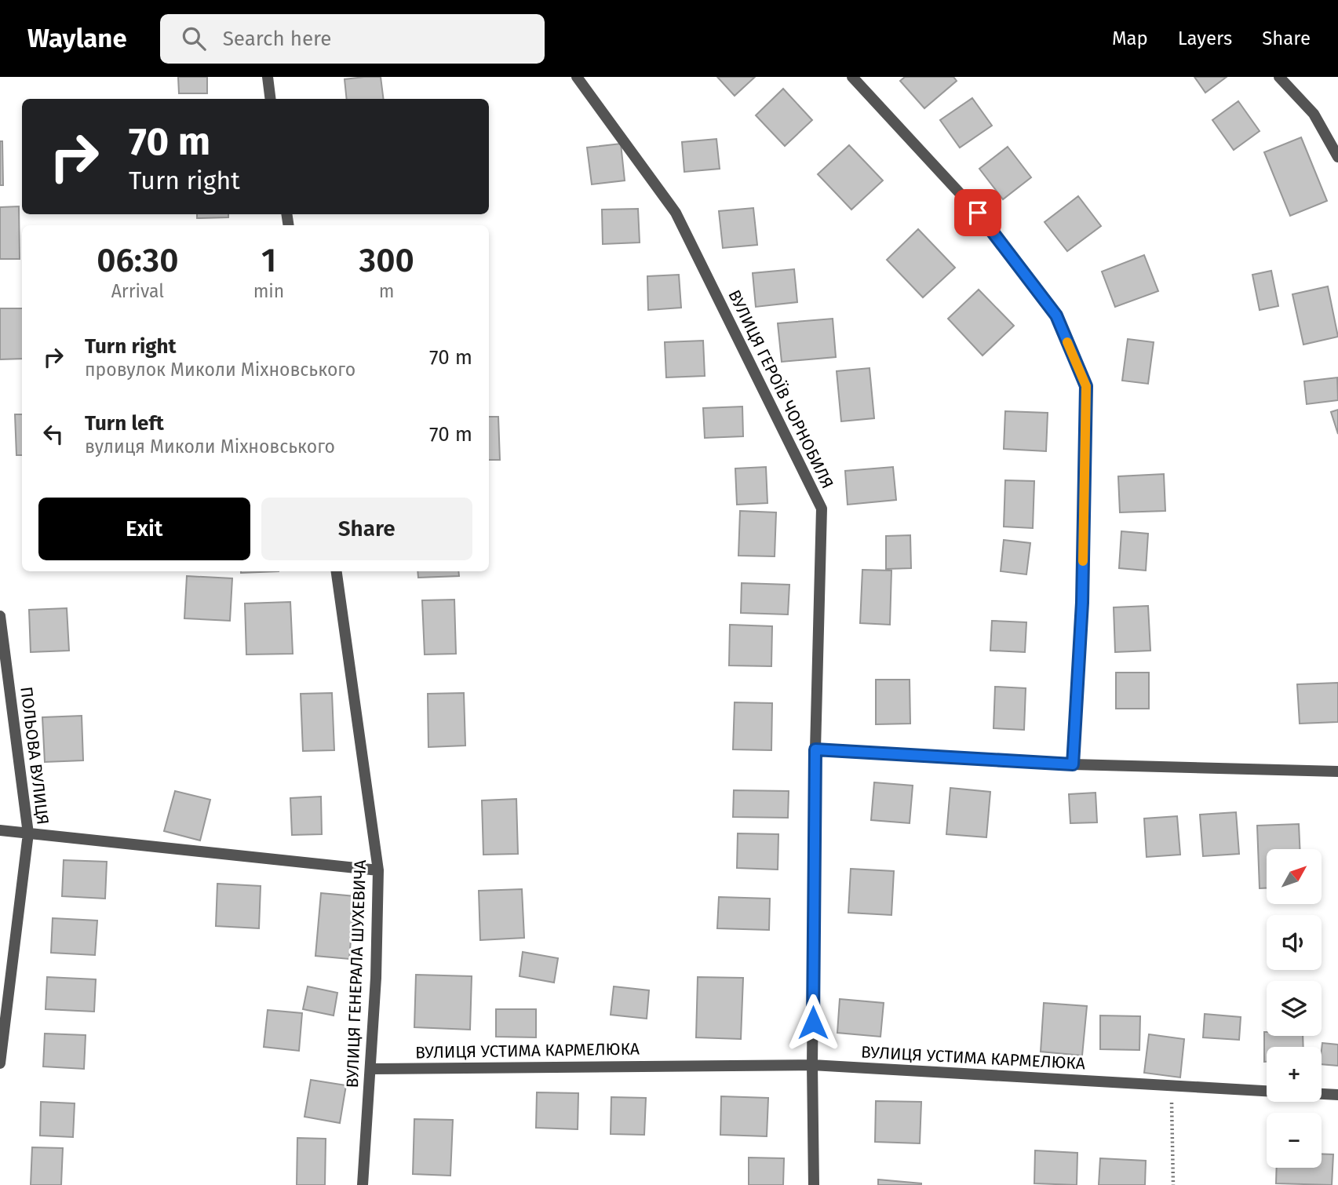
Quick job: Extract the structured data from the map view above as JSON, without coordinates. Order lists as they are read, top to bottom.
{
  "streets": {
    "street": [
      "ВУЛИЦЯ ГЕРОЇВ ЧОРНОБИЛЯ",
      "ПОЛЬОВА ВУЛИЦЯ",
      "ВУЛИЦЯ ГЕНЕРАЛА ШУХЕВИЧА",
      "ВУЛИЦЯ УСТИМА КАРМЕЛЮКА"
    ]
  },
  "crossings": [
    ["ВУЛИЦЯ ГЕРОЇВ ЧОРНОБИЛЯ", "ВУЛИЦЯ УСТИМА КАРМЕЛЮКА"],
    ["ВУЛИЦЯ ГЕНЕРАЛА ШУХЕВИЧА", "ВУЛИЦЯ УСТИМА КАРМЕЛЮКА"]
  ],
  "north": "top right",
  "page": {
    "header": "Waylane",
    "search": "Search here",
    "nav": ["Map", "Layers", "Share"],
    "turn": ["70 m", "Turn right"],
    "eta": [
      "06:30",
      "Arrival",
      "1",
      "min",
      "300",
      "m"
    ],
    "list": [
      {
        "name": "Turn right",
        "note": "провулок Миколи Міхновського",
        "value": "70 m"
      },
      {
        "name": "Turn left",
        "note": "вулиця Миколи Міхновського",
        "value": "70 m"
      }
    ],
    "buttons": ["Exit", "Share"],
    "map_buttons": ["+", "−"]
  }
}
